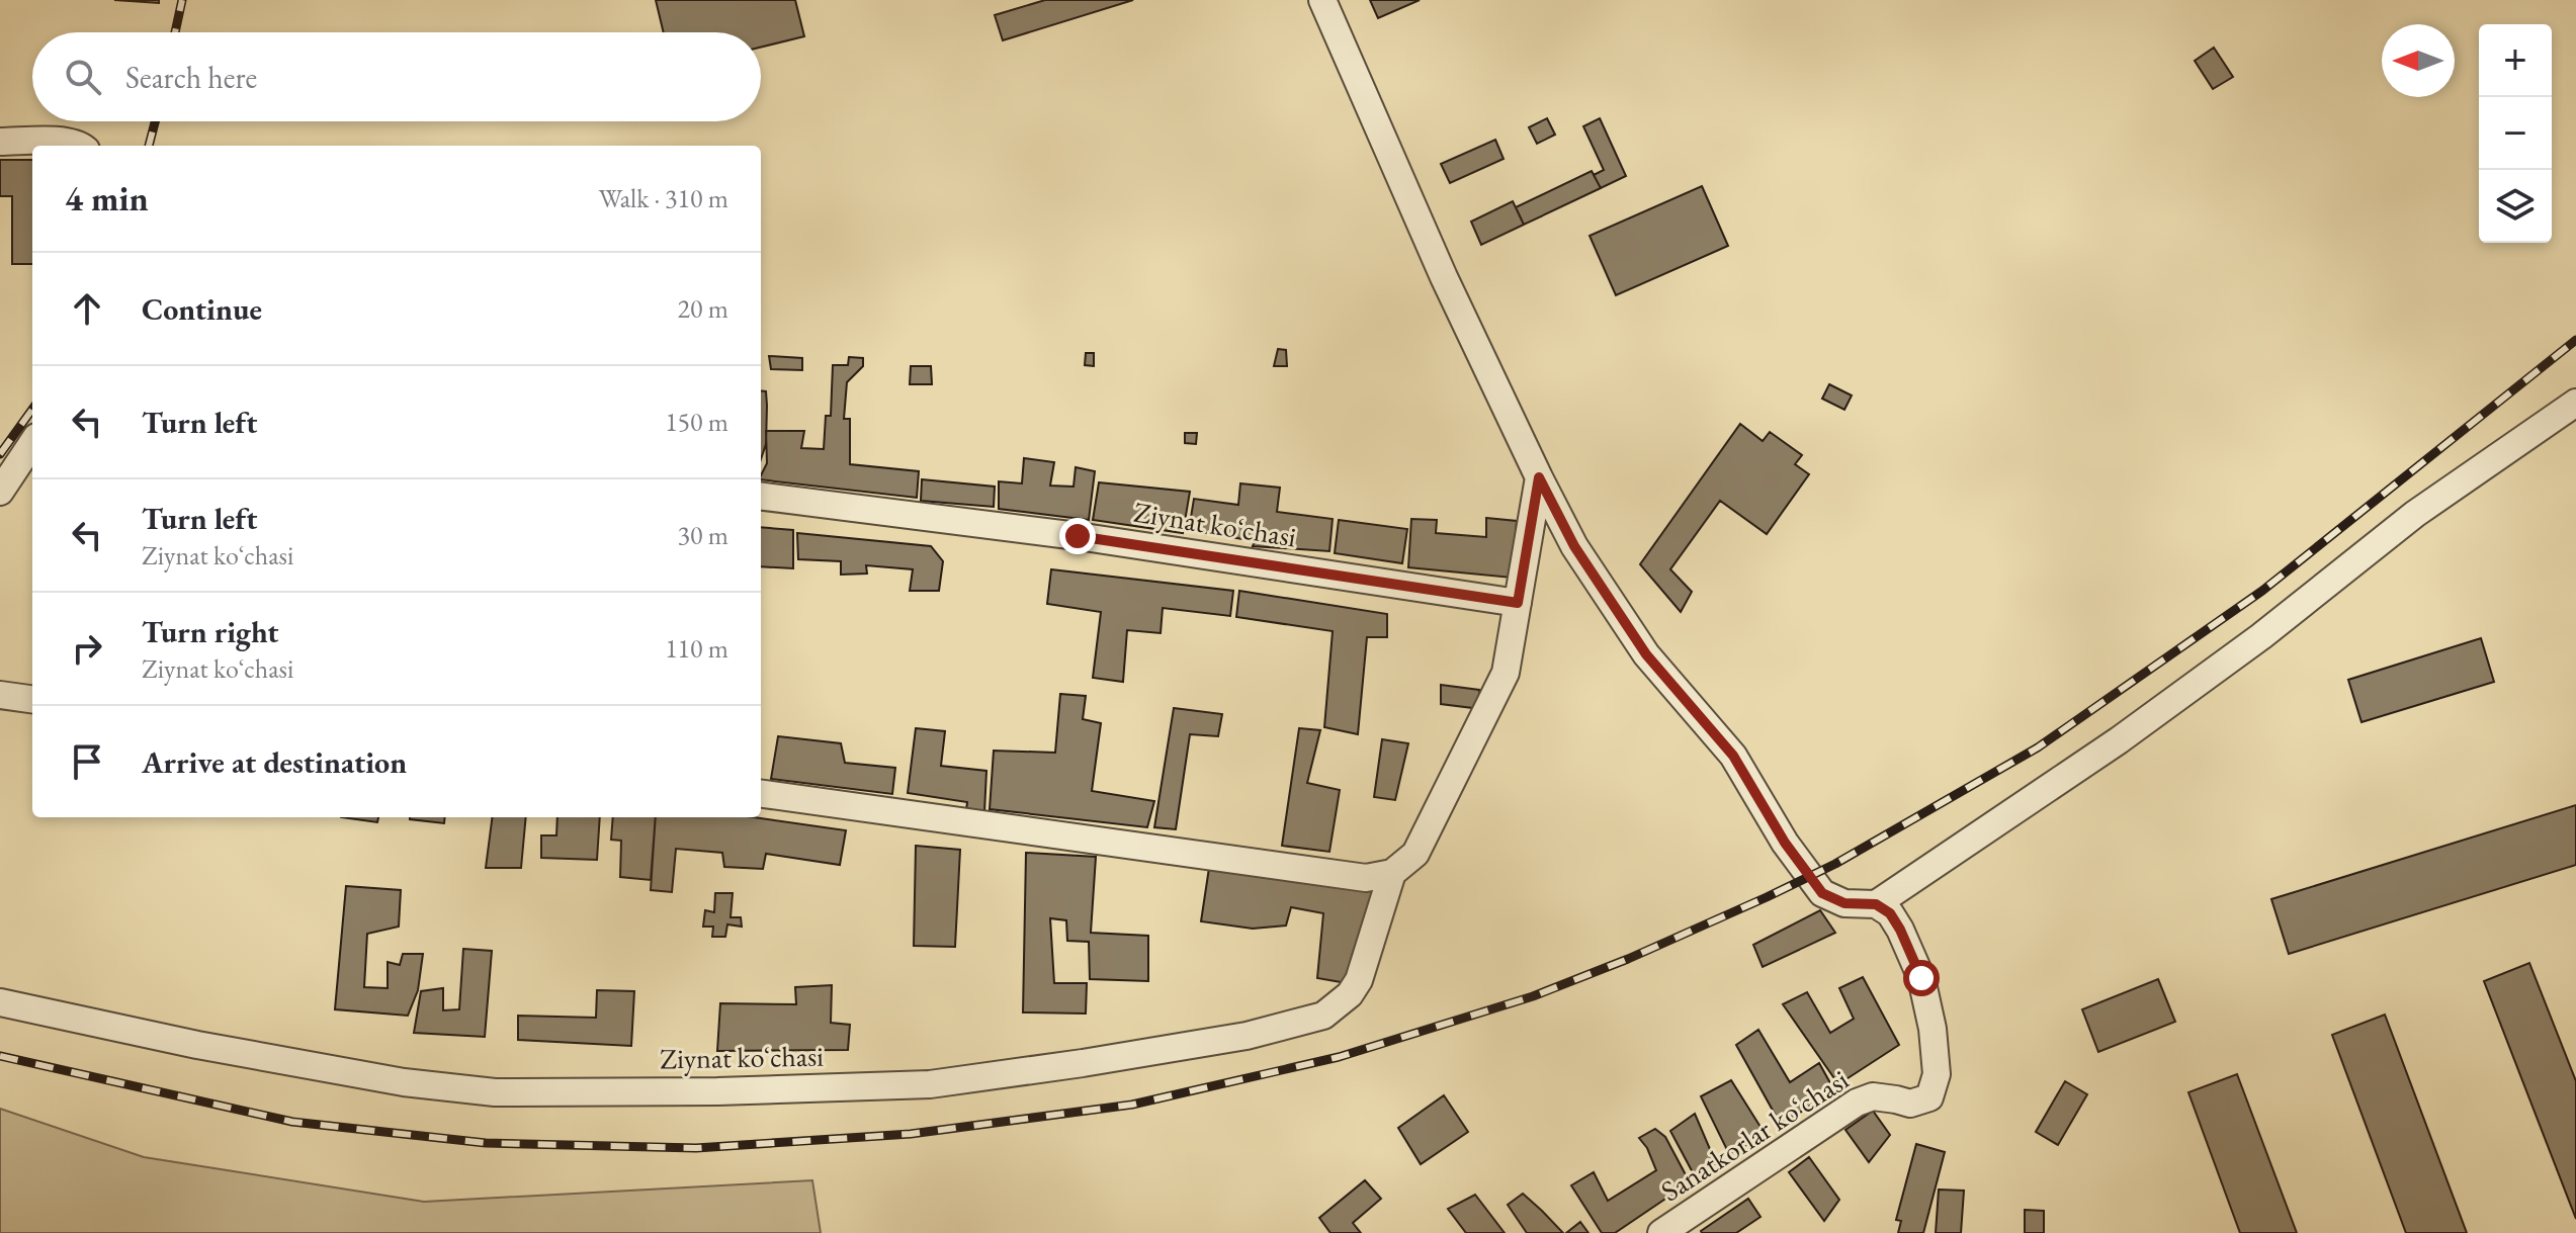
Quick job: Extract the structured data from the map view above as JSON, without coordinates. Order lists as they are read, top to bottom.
{
  "streets": {
    "street": ["Ziynat koʻchasi", "Sanatkorlar koʻchasi"]
  },
  "north": "left",
  "page": {
    "map_buttons": ["+", "−"],
    "search": "Search here",
    "heading": ["4 min", "Walk · 310 m"],
    "list": [
      ["Continue", "20 m"],
      ["Turn left", "150 m"],
      ["Turn left", "Ziynat koʻchasi", "30 m"],
      ["Turn right", "Ziynat koʻchasi", "110 m"],
      "Arrive at destination"
    ]
  }
}
